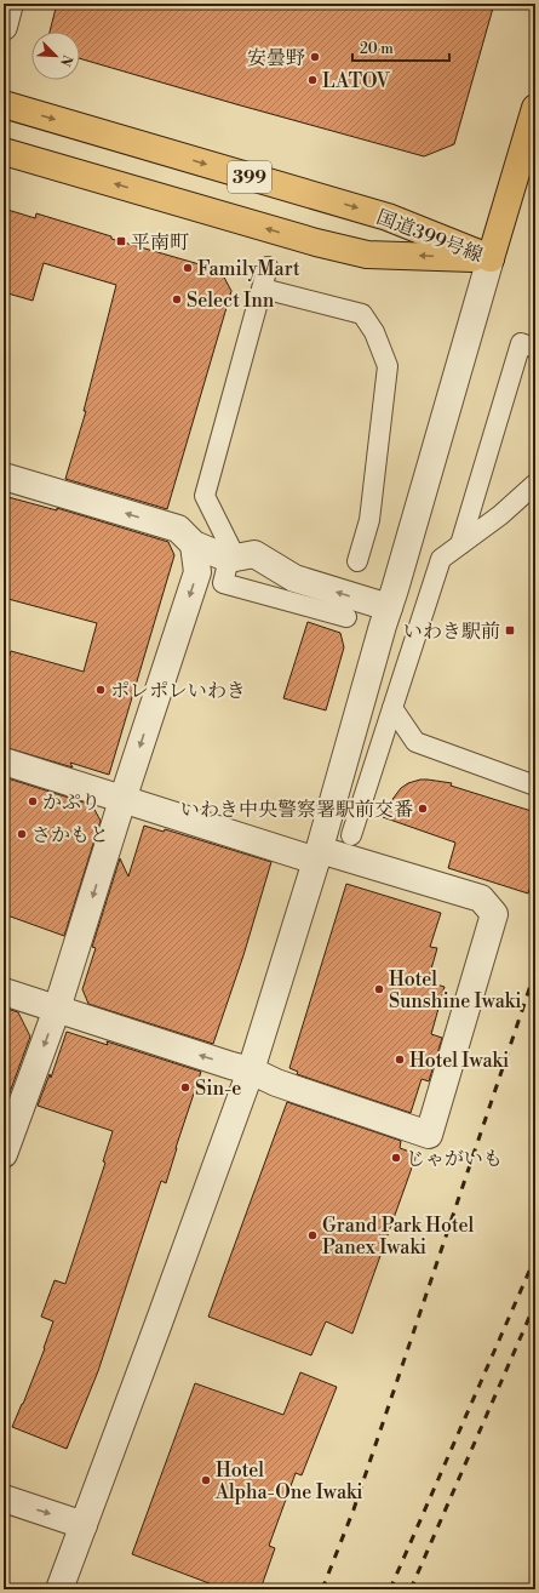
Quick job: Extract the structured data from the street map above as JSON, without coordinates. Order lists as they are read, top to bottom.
{
  "streets": {
    "highway": ["399", "国道399号線"]
  },
  "places": {
    "other": [
      "安曇野",
      "LATOV",
      "FamilyMart",
      "Select Inn",
      "ポレポレいわき",
      "かぷり",
      "いわき中央警察署駅前交番",
      "さかもと",
      "Hotel Sunshine Iwaki",
      "Hotel Iwaki",
      "Sin-e",
      "じゃがいも",
      "Grand Park Hotel Panex Iwaki",
      "Hotel Alpha-One Iwaki"
    ],
    "transit": ["平南町", "いわき駅前"]
  },
  "scale_bar": "20 m",
  "north": "bottom right"
}
